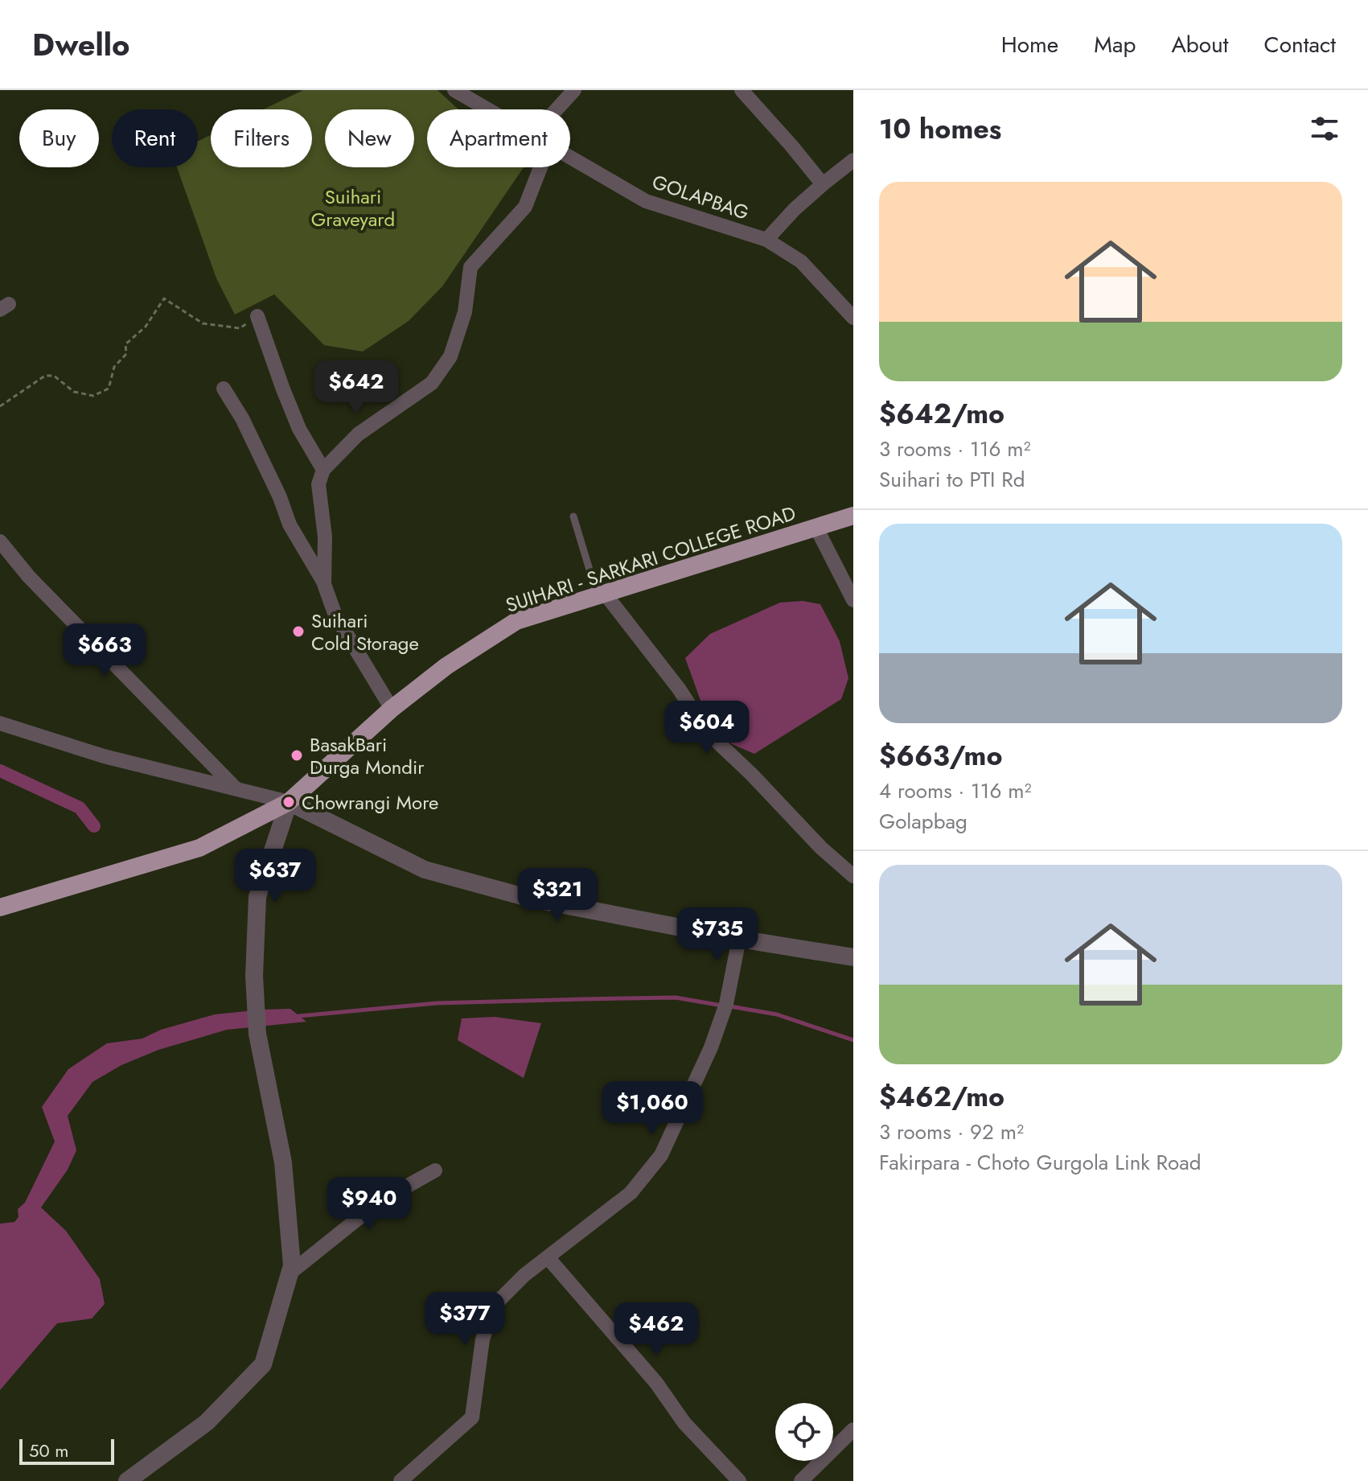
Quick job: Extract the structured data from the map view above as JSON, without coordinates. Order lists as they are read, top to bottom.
{
  "streets": {
    "highway": ["SUIHARI - SARKARI COLLEGE ROAD"],
    "street": ["GOLAPBAG"]
  },
  "parks": ["Suihari Graveyard"],
  "places": ["Suihari Cold Storage", "BasakBari Durga Mondir", "Chowrangi More"],
  "scale_bar": "50 m",
  "page": {
    "header": "Dwello",
    "nav": [
      "Home",
      "Map",
      "About",
      "Contact"
    ],
    "heading": "10 homes",
    "chip": [
      "Buy",
      "Rent",
      "Filters",
      "New",
      "Apartment"
    ],
    "list": [
      {
        "name": "$642/mo",
        "note": "3 rooms · 116 m² · Suihari to PTI Rd"
      },
      {
        "name": "$663/mo",
        "note": "4 rooms · 116 m² · Golapbag"
      },
      {
        "name": "$462/mo",
        "note": "3 rooms · 92 m² · Fakirpara - Choto Gurgola Link Road"
      }
    ],
    "price": [
      "$642",
      "$663",
      "$604",
      "$637",
      "$321",
      "$735",
      "$1,060",
      "$940",
      "$377",
      "$462"
    ],
    "scale": "50 m"
  }
}
